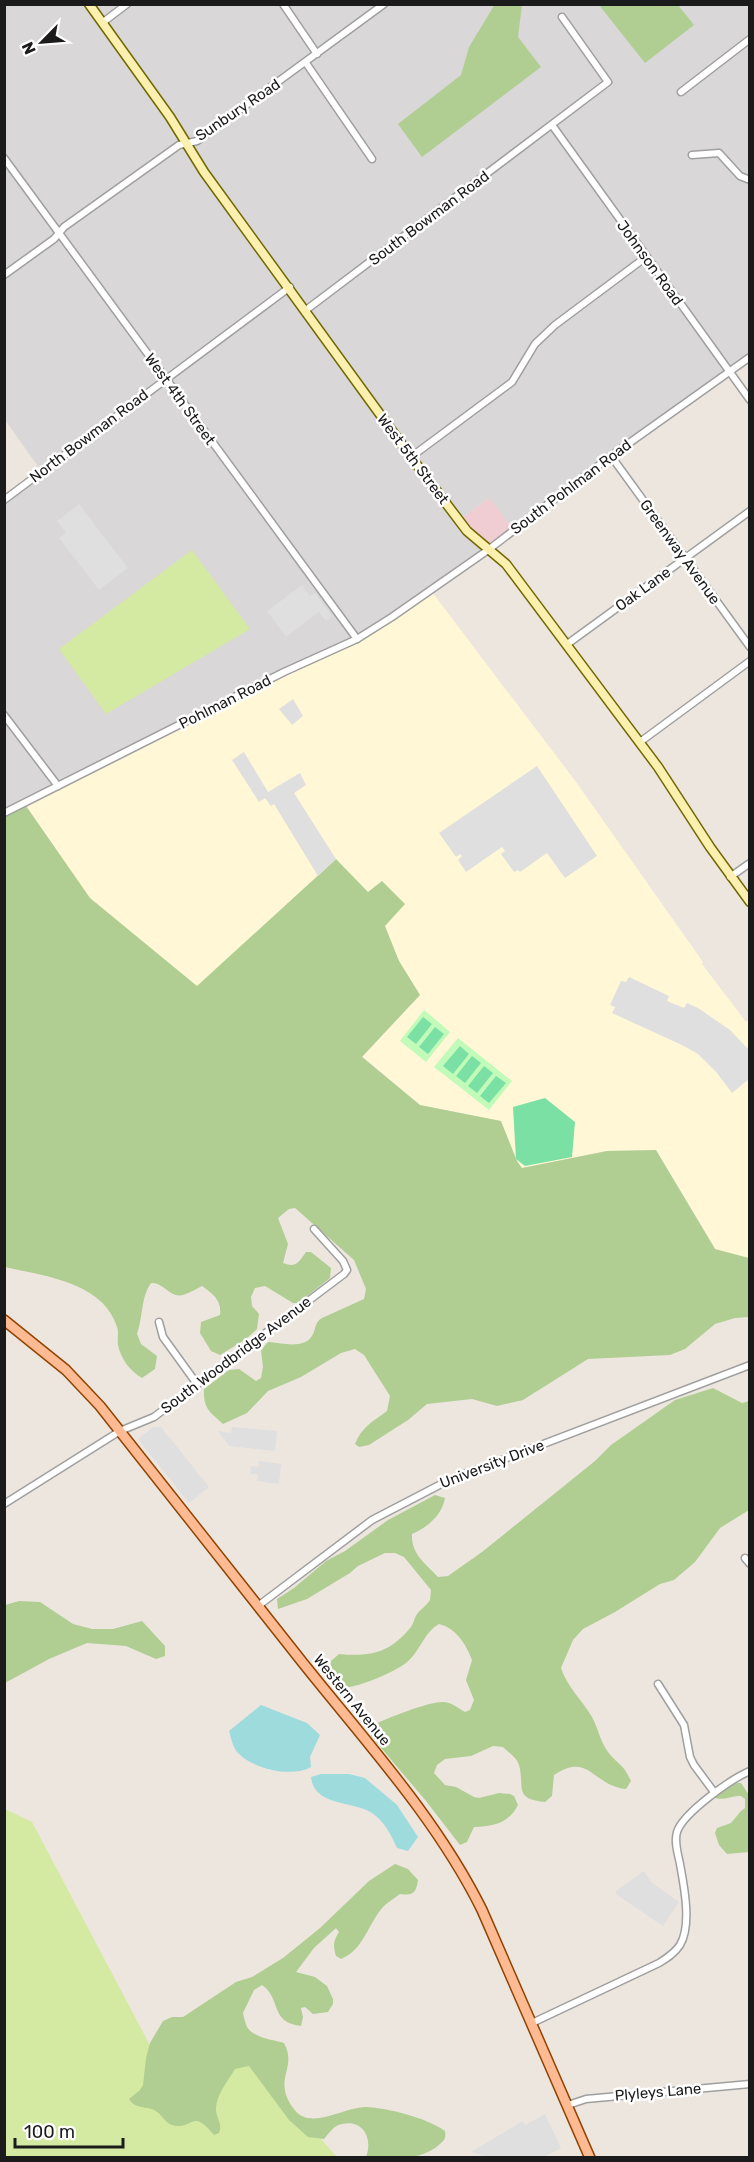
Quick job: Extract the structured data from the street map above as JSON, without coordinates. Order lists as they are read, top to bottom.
{
  "streets": {
    "main road": ["Western Avenue"],
    "street": [
      "Sunbury Road",
      "South Bowman Road",
      "Johnson Road",
      "West 4th Street",
      "North Bowman Road",
      "West 5th Street",
      "South Pohlman Road",
      "Greenway Avenue",
      "Oak Lane",
      "Pohlman Road",
      "South Woodbridge Avenue",
      "University Drive",
      "Plyleys Lane"
    ]
  },
  "crossings": [
    ["Sunbury Road", "West 4th Street"],
    ["Sunbury Road", "West 5th Street"],
    ["South Bowman Road", "Johnson Road"],
    ["South Bowman Road", "West 5th Street"],
    ["Johnson Road", "South Pohlman Road"],
    ["West 4th Street", "North Bowman Road"],
    ["West 4th Street", "Pohlman Road"],
    ["North Bowman Road", "West 5th Street"],
    ["West 5th Street", "South Pohlman Road"],
    ["West 5th Street", "Oak Lane"],
    ["South Pohlman Road", "Greenway Avenue"],
    ["South Pohlman Road", "Pohlman Road"],
    ["Greenway Avenue", "Oak Lane"],
    ["South Woodbridge Avenue", "Western Avenue"],
    ["University Drive", "Western Avenue"],
    ["Western Avenue", "Plyleys Lane"]
  ],
  "scale_bar": "100 m",
  "north": "bottom left"
}
